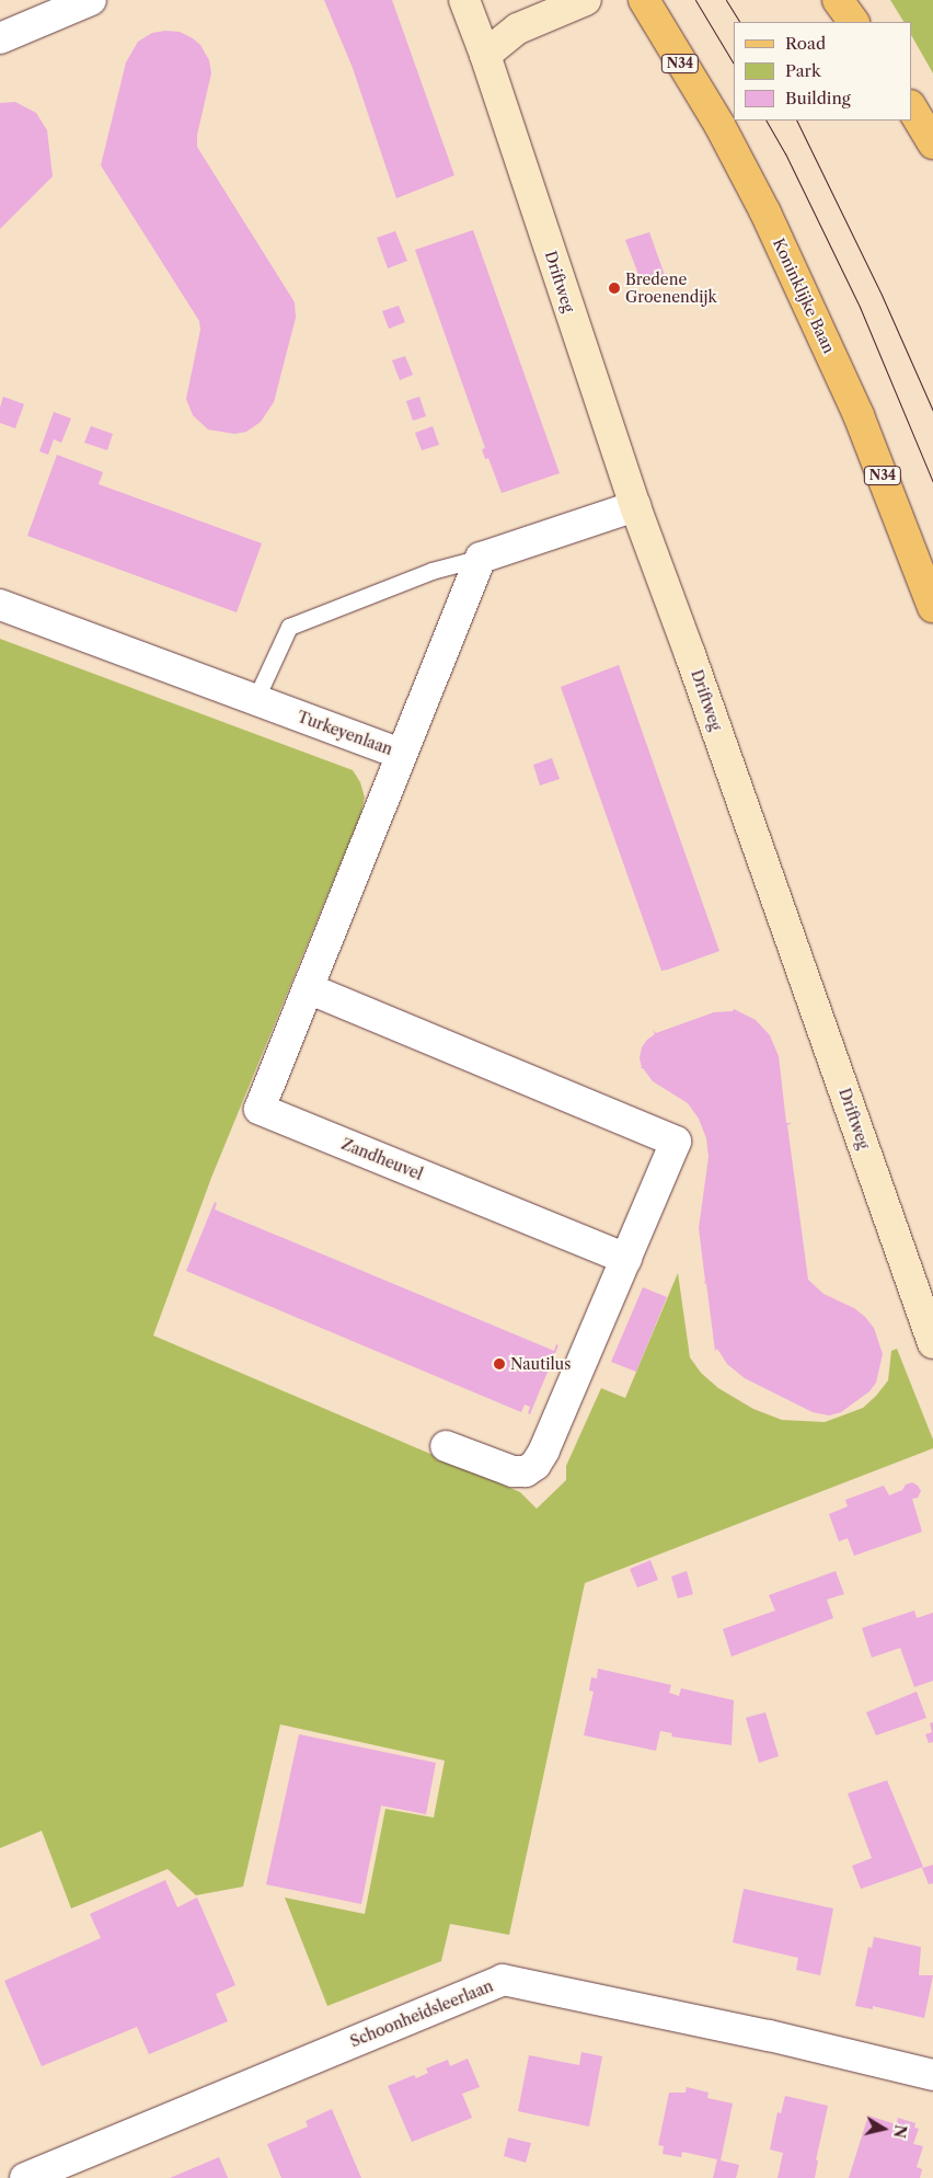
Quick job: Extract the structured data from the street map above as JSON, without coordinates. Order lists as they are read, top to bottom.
{
  "streets": {
    "main road": ["N34", "Koninklijke Baan"],
    "street": [
      "Driftweg",
      "Turkeyenlaan",
      "Zandheuvel",
      "Schoonheidsleerlaan"
    ]
  },
  "crossings": [
    ["Turkeyenlaan", "Zandheuvel"]
  ],
  "places": ["Bredene Groenendijk", "Nautilus"],
  "legend": ["Road", "Park", "Building"],
  "north": "right"
}
